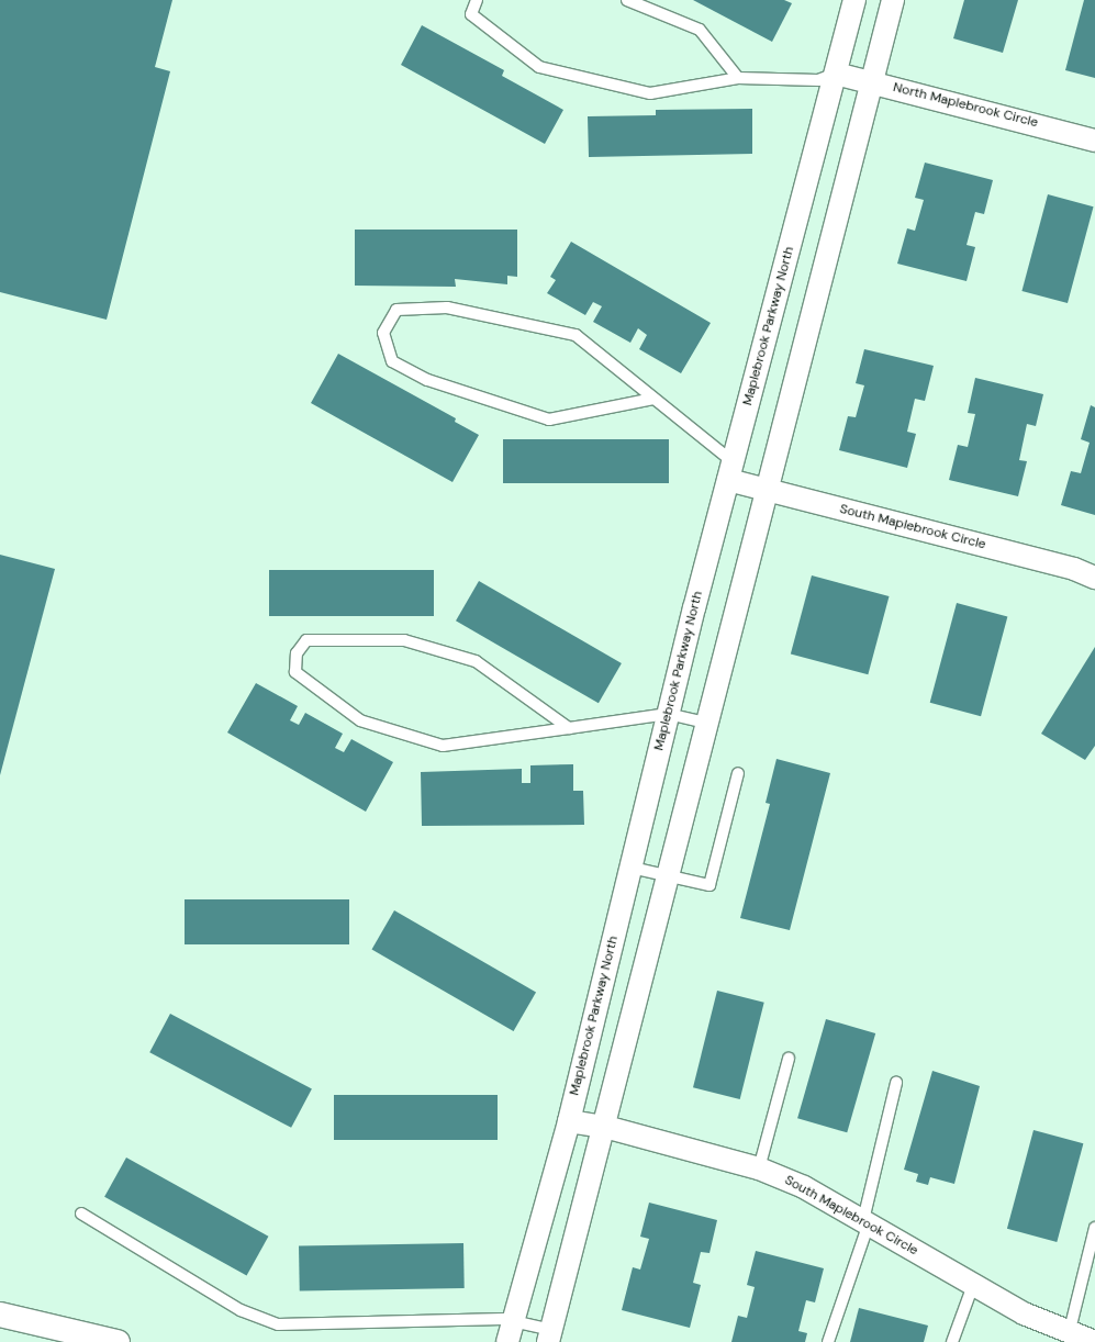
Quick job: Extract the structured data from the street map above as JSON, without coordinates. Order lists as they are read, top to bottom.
{
  "streets": {
    "street": ["North Maplebrook Circle", "Maplebrook Parkway North", "South Maplebrook Circle"]
  },
  "crossings": [
    ["North Maplebrook Circle", "Maplebrook Parkway North"],
    ["Maplebrook Parkway North", "South Maplebrook Circle"]
  ]
}
